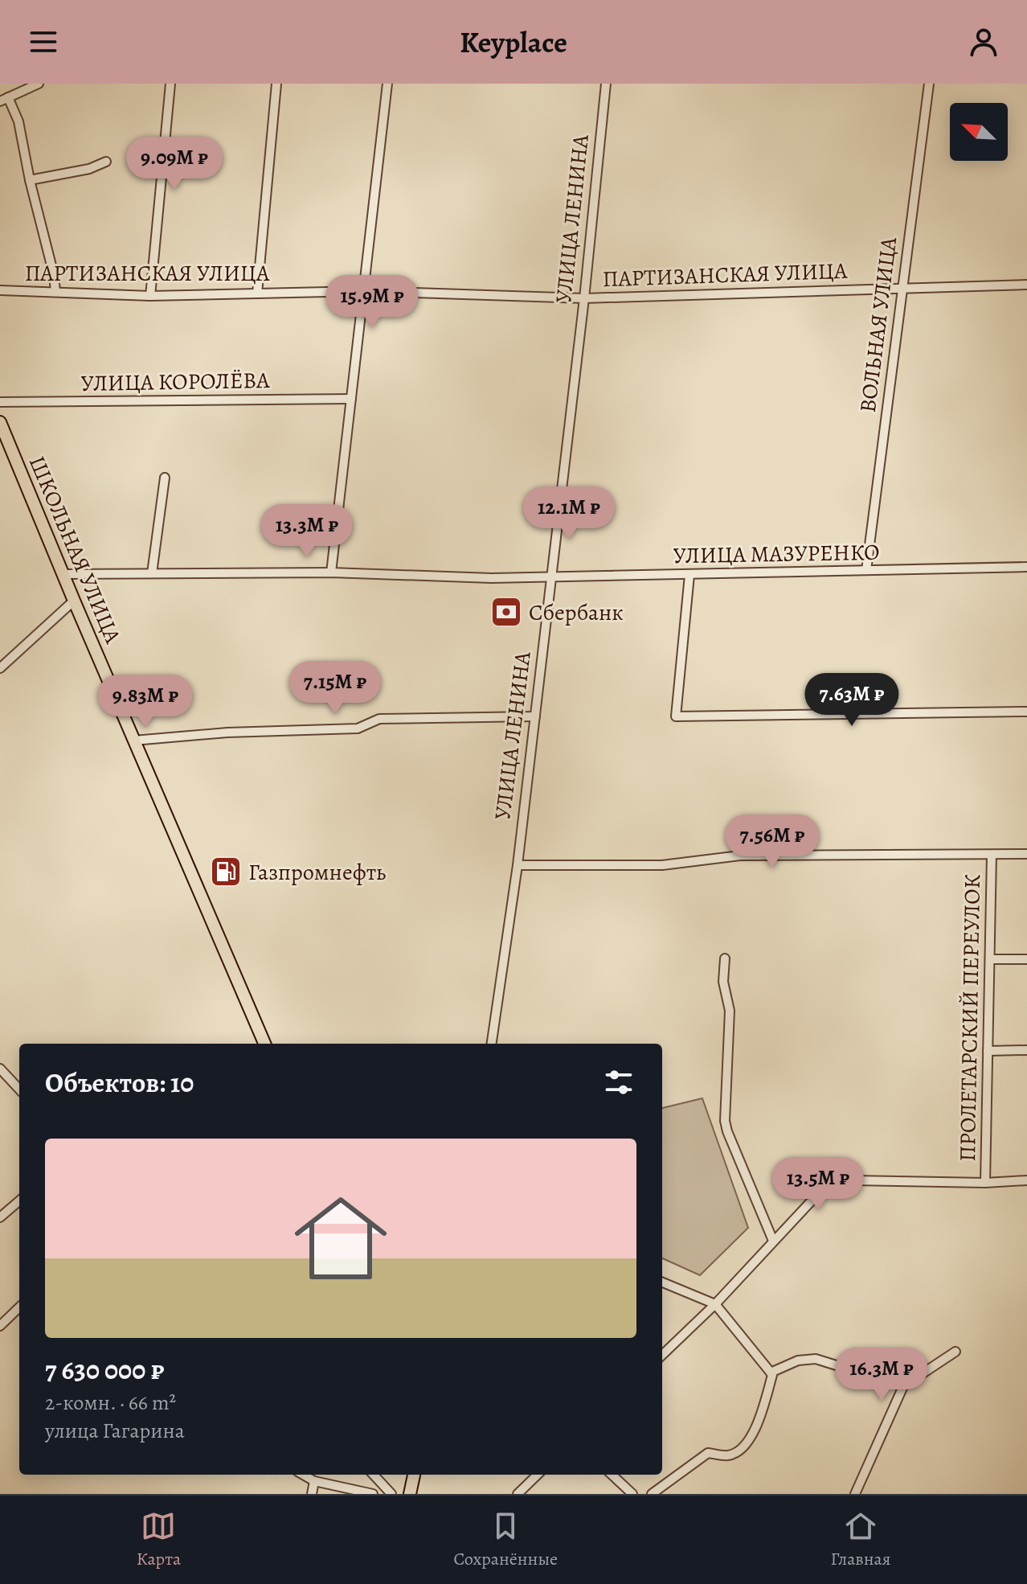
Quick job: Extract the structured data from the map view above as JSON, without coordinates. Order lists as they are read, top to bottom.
{
  "streets": {
    "main road": ["ШКОЛЬНАЯ УЛИЦА"],
    "street": [
      "УЛИЦА ЛЕНИНА",
      "ПАРТИЗАНСКАЯ УЛИЦА",
      "ВОЛЬНАЯ УЛИЦА",
      "УЛИЦА КОРОЛЁВА",
      "УЛИЦА МАЗУРЕНКО",
      "ПРОЛЕТАРСКИЙ ПЕРЕУЛОК"
    ]
  },
  "crossings": [
    ["УЛИЦА ЛЕНИНА", "ПАРТИЗАНСКАЯ УЛИЦА"],
    ["УЛИЦА ЛЕНИНА", "УЛИЦА МАЗУРЕНКО"],
    ["ПАРТИЗАНСКАЯ УЛИЦА", "ВОЛЬНАЯ УЛИЦА"],
    ["ВОЛЬНАЯ УЛИЦА", "УЛИЦА МАЗУРЕНКО"],
    ["ШКОЛЬНАЯ УЛИЦА", "УЛИЦА МАЗУРЕНКО"]
  ],
  "places": {
    "bank": ["Сбербанк"],
    "fuel station": ["Газпромнефть"]
  },
  "north": "top left",
  "page": {
    "header": "Keyplace",
    "price": [
      "9.09M ₽",
      "15.9M ₽",
      "12.1M ₽",
      "13.3M ₽",
      "7.15M ₽",
      "7.63M ₽",
      "9.83M ₽",
      "7.56M ₽",
      "13.5M ₽",
      "16.3M ₽"
    ],
    "heading": "Объектов: 10",
    "list": [
      {
        "name": "7 630 000 ₽",
        "note": "2-комн. · 66 m² · улица Гагарина"
      }
    ],
    "tabs": ["Карта", "Сохранённые", "Главная"]
  }
}
